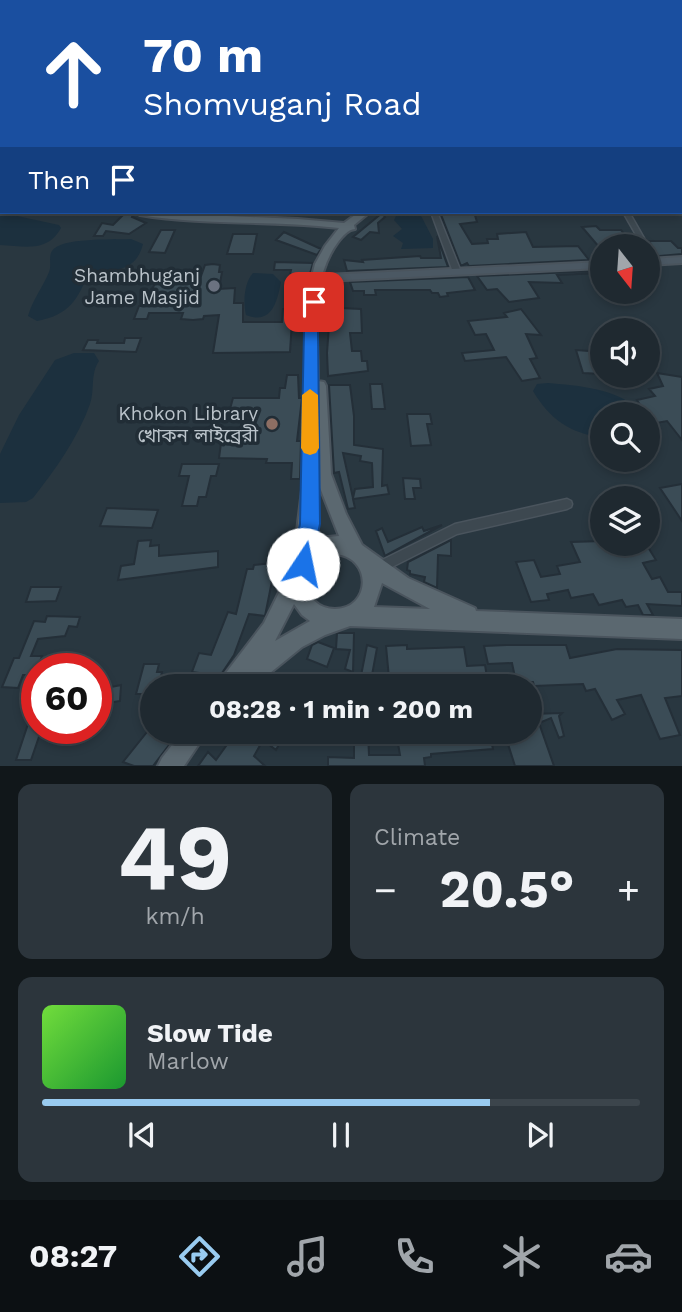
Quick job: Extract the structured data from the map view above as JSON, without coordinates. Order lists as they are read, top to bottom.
{
  "places": ["Shambhuganj Jame Masjid", "Khokon Library খোকন লাইব্রেরী"],
  "north": "bottom",
  "page": {
    "turn": ["70 m", "Shomvuganj Road"],
    "then": "Then",
    "limit": "60",
    "trip": "08:28 · 1 min · 200 m",
    "tile": [
      ["49", "km/h"],
      "Climate"
    ],
    "heat": ["−", "20.5°", "+"],
    "song": ["Slow Tide", "Marlow"],
    "tabs": "08:27"
  }
}
